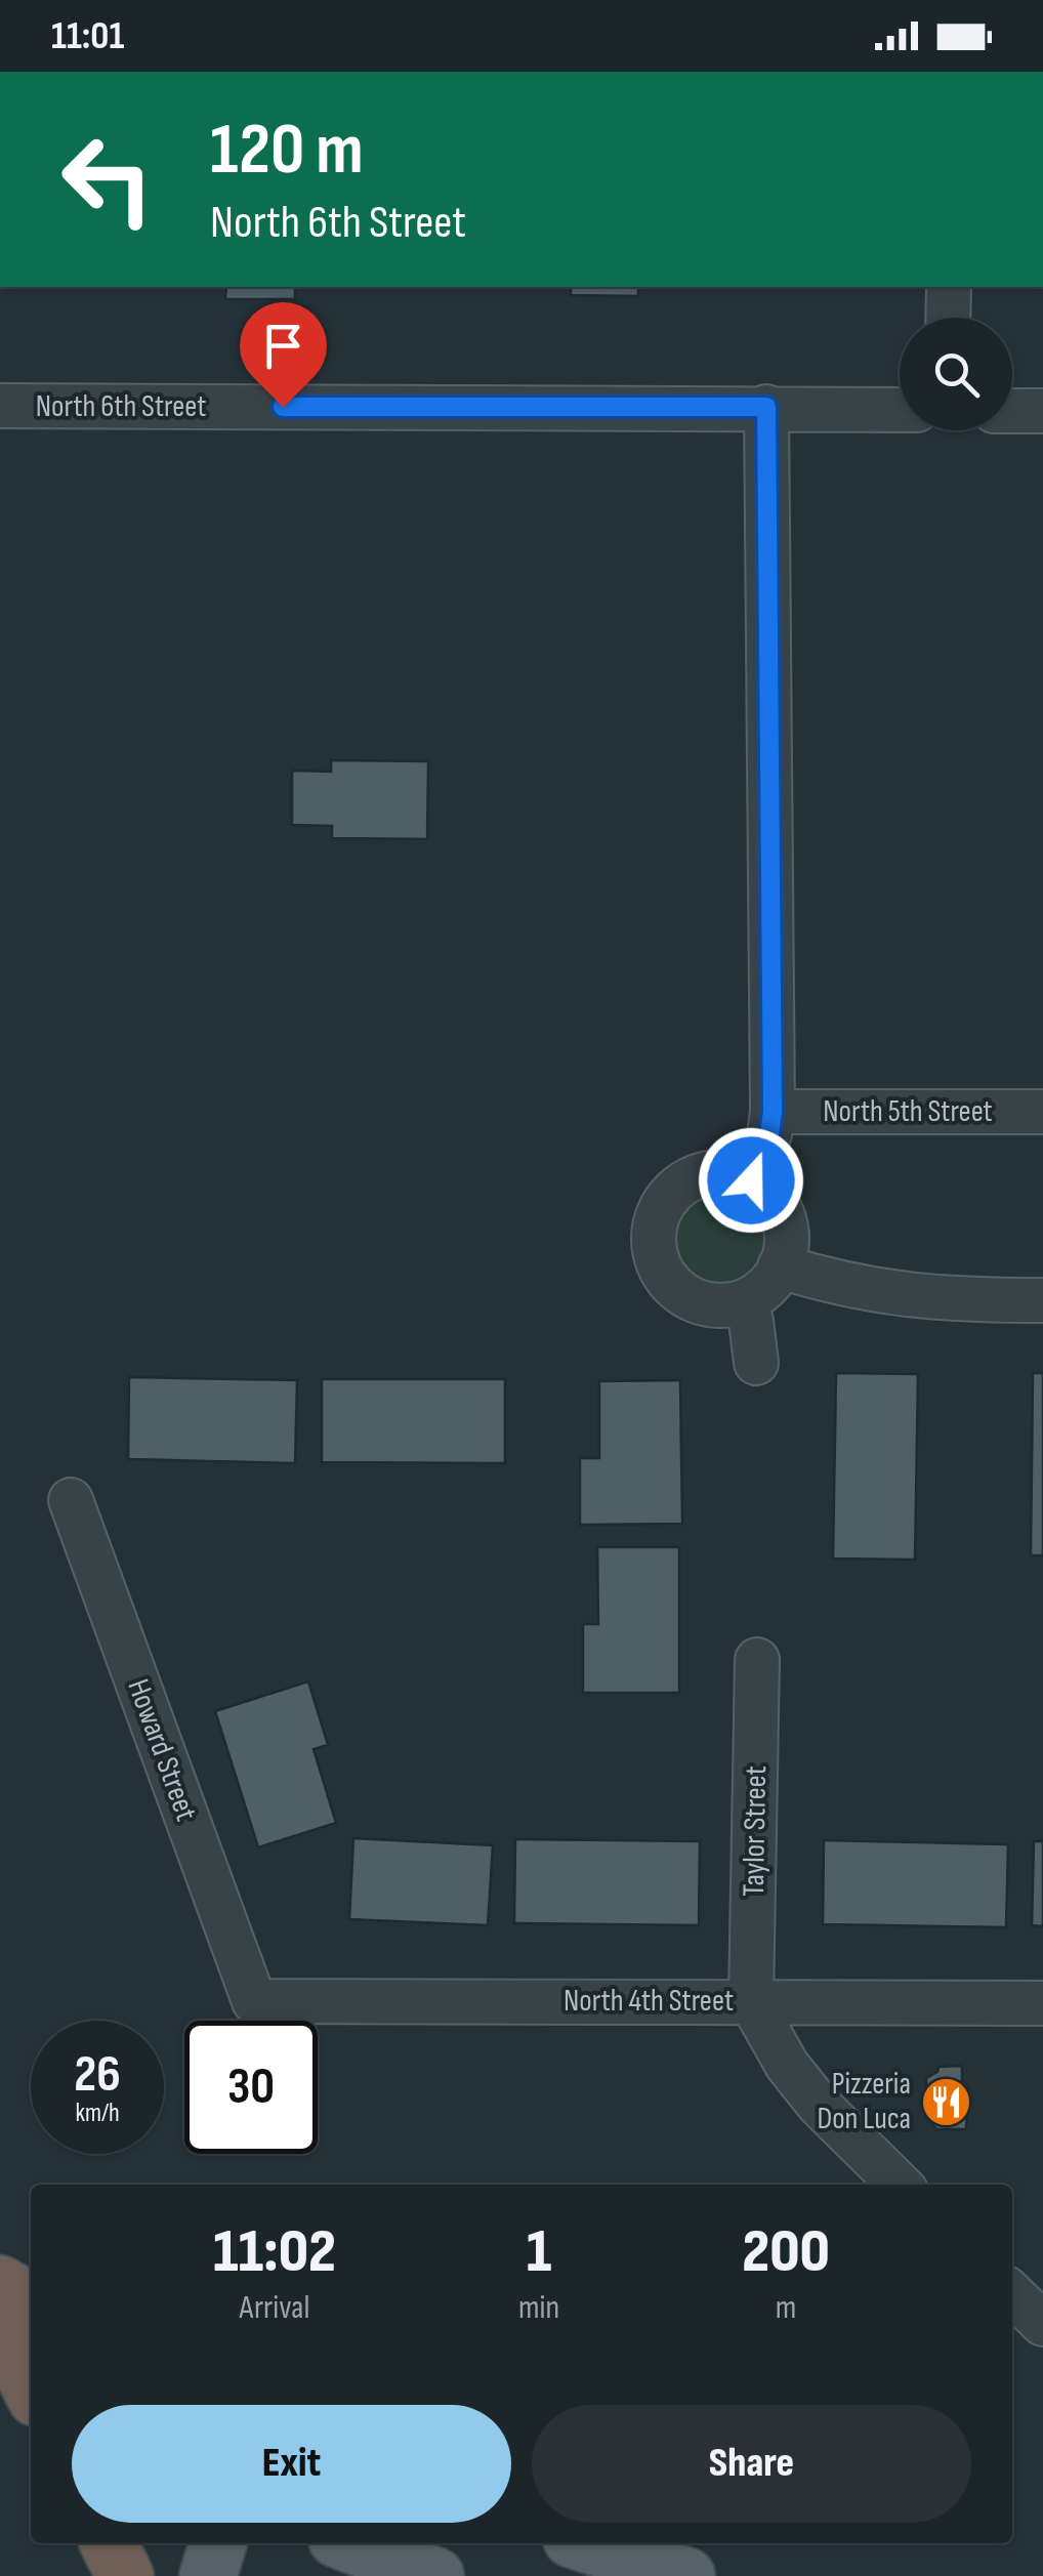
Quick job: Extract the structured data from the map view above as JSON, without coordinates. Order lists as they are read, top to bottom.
{
  "streets": {
    "street": [
      "North 6th Street",
      "North 5th Street",
      "Howard Street",
      "Taylor Street",
      "North 4th Street"
    ]
  },
  "crossings": [
    ["Howard Street", "North 4th Street"],
    ["Taylor Street", "North 4th Street"]
  ],
  "places": {
    "restaurant": ["Pizzeria Don Luca"]
  },
  "page": {
    "status": "11:01",
    "turn": ["120 m", "North 6th Street"],
    "speed": "26 km/h",
    "limit": "30",
    "eta": [
      "11:02",
      "Arrival",
      "1",
      "min",
      "200",
      "m"
    ],
    "buttons": ["Exit", "Share"]
  }
}
